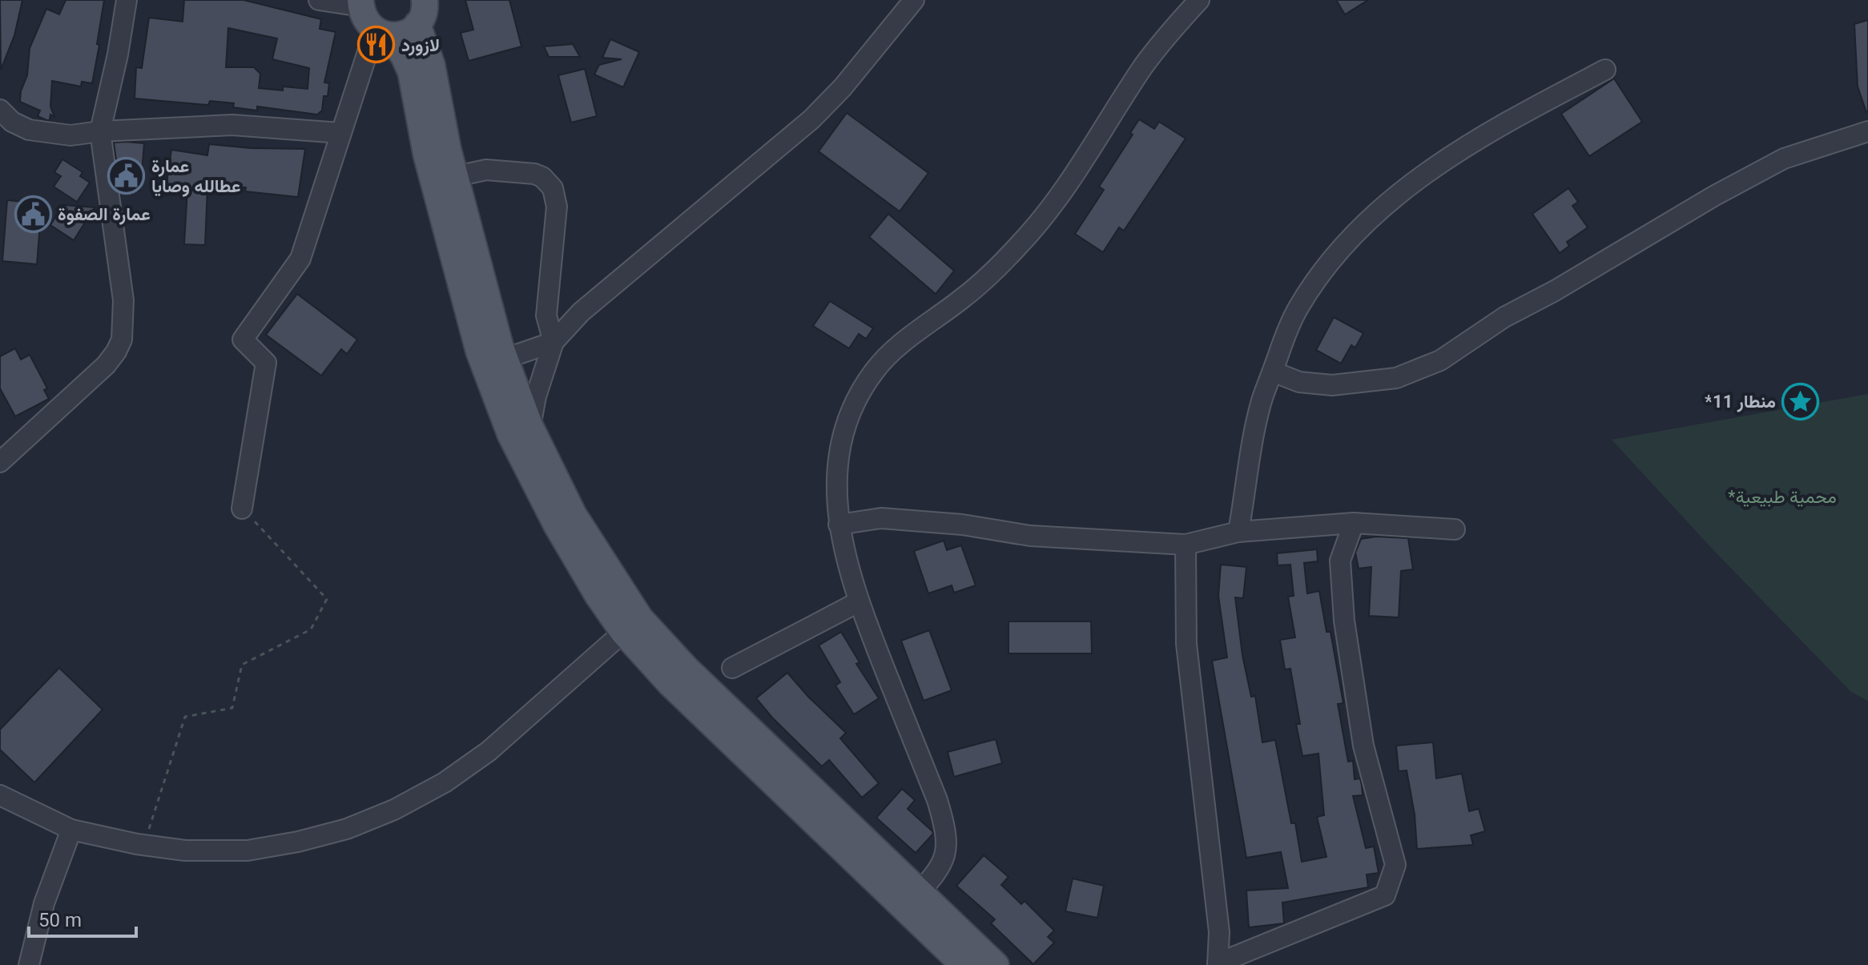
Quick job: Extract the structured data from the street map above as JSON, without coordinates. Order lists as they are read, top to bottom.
{
  "parks": ["*محمية طبيعية"],
  "places": {
    "restaurant": ["لازورد"],
    "public building": ["عمارة عطالله وصايا", "عمارة الصفوة"],
    "place": ["*منطار 11"]
  },
  "scale_bar": "50 m"
}
